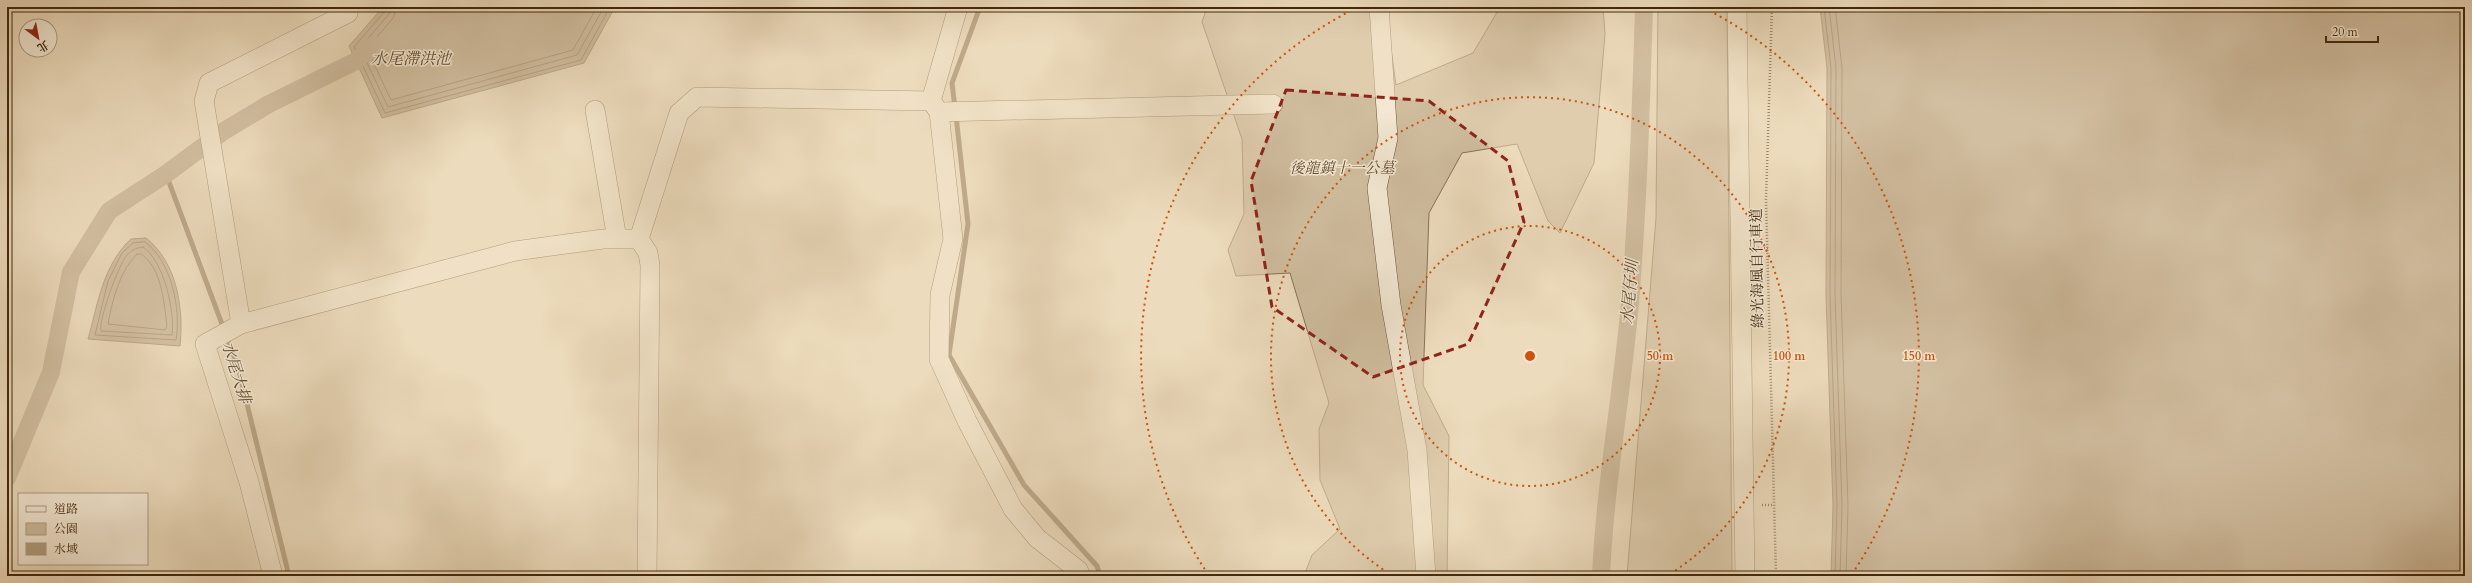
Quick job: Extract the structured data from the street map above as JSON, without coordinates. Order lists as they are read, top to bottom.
{
  "streets": {
    "path": ["綠光海風自行車道"]
  },
  "water": ["水尾滯洪池", "水尾仔圳", "水尾大排"],
  "parks": ["後龍鎮十一公墓"],
  "legend": ["道路", "公園", "水域"],
  "scale_bar": "20 m",
  "north": "bottom right",
  "rings": ["50 m", "100 m", "150 m"]
}
